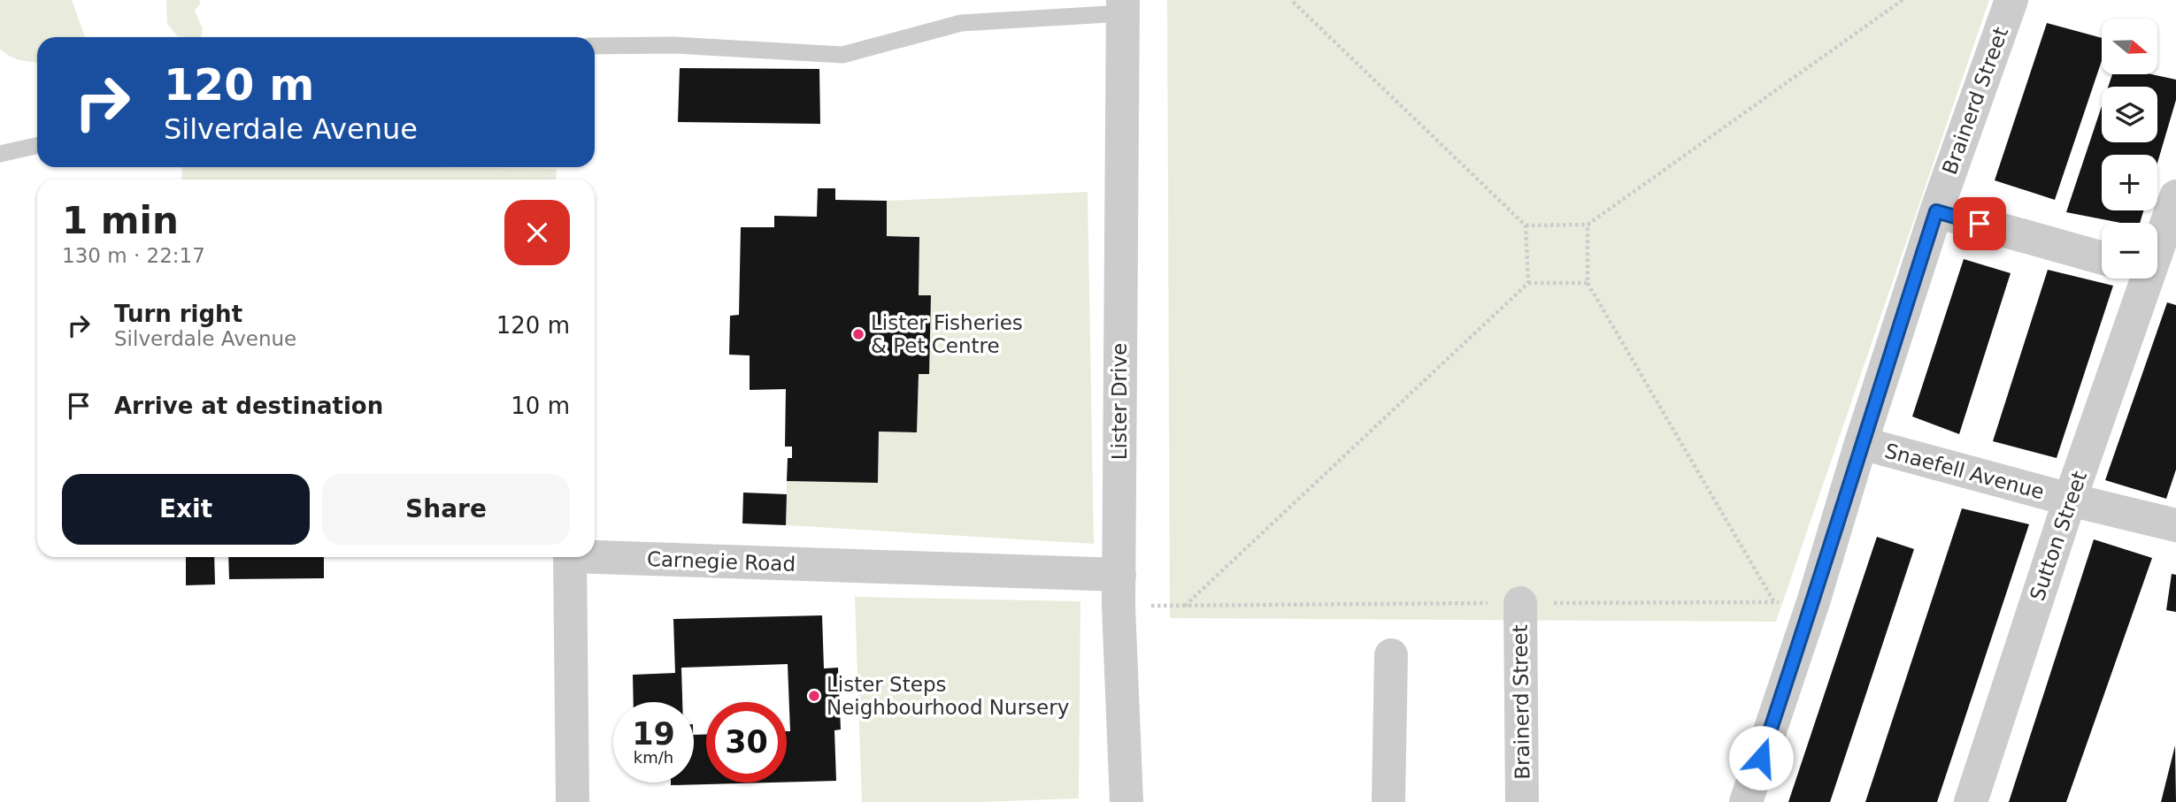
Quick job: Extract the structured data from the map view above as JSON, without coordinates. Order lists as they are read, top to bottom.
{
  "streets": {
    "street": [
      "Brainerd Street",
      "Lister Drive",
      "Snaefell Avenue",
      "Sutton Street",
      "Carnegie Road"
    ]
  },
  "crossings": [
    ["Brainerd Street", "Snaefell Avenue"],
    ["Lister Drive", "Carnegie Road"],
    ["Snaefell Avenue", "Sutton Street"]
  ],
  "places": ["Lister Fisheries & Pet Centre", "Lister Steps Neighbourhood Nursery"],
  "north": "right",
  "page": {
    "map_buttons": ["+", "−"],
    "turn": ["120 m", "Silverdale Avenue"],
    "heading": ["1 min", "130 m · 22:17"],
    "list": [
      {
        "name": "Turn right",
        "note": "Silverdale Avenue",
        "value": "120 m"
      },
      {
        "name": "Arrive at destination",
        "value": "10 m"
      }
    ],
    "buttons": ["Exit", "Share"],
    "speed": "19 km/h",
    "limit": "30"
  }
}
